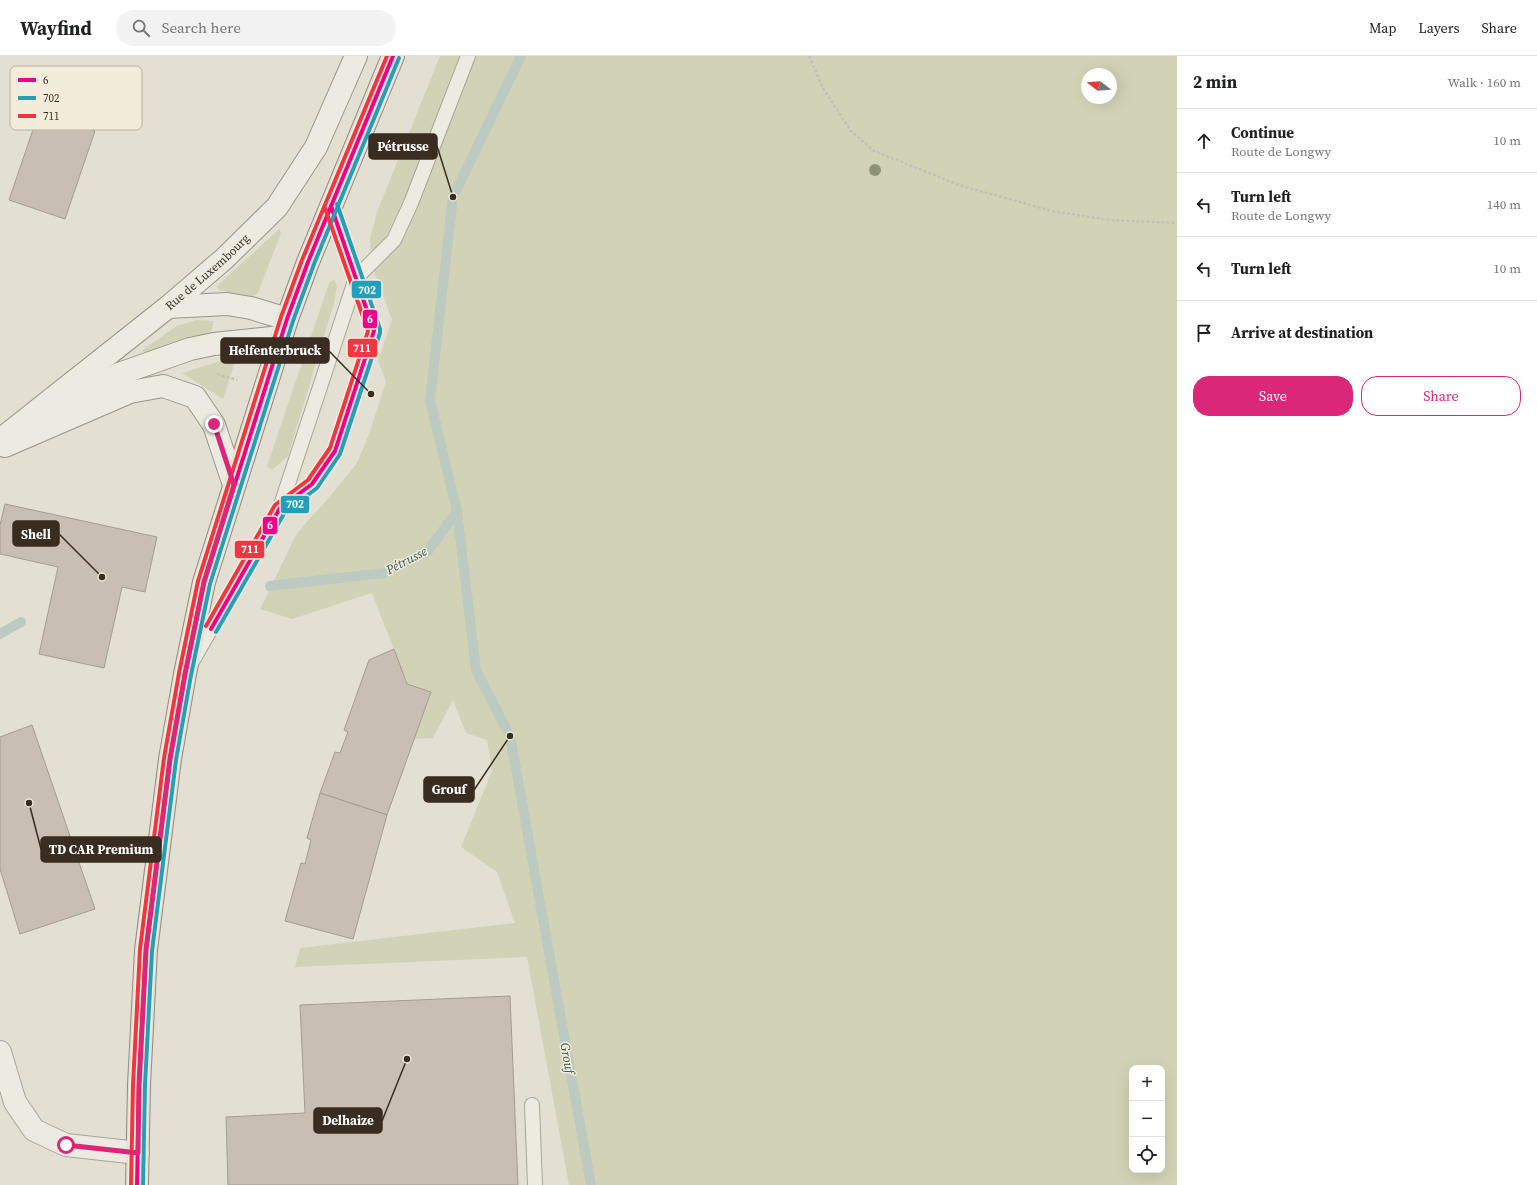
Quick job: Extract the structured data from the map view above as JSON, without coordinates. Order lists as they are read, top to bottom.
{
  "streets": {
    "main road": ["Rue de Luxembourg"]
  },
  "water": ["Pétrusse", "Grouf"],
  "places": [
    "Pétrusse",
    "Helfenterbruck",
    "Shell",
    "Grouf",
    "TD CAR Premium",
    "Delhaize"
  ],
  "lines": ["transit line 6", "transit line 711", "transit line 702"],
  "legend": ["6", "702", "711"],
  "north": "left",
  "page": {
    "header": "Wayfind",
    "search": "Search here",
    "nav": ["Map", "Layers", "Share"],
    "heading": ["2 min", "Walk · 160 m"],
    "list": [
      ["Continue", "Route de Longwy", "10 m"],
      ["Turn left", "Route de Longwy", "140 m"],
      ["Turn left", "10 m"],
      "Arrive at destination"
    ],
    "buttons": ["Save", "Share"],
    "map_buttons": ["+", "−"]
  }
}
